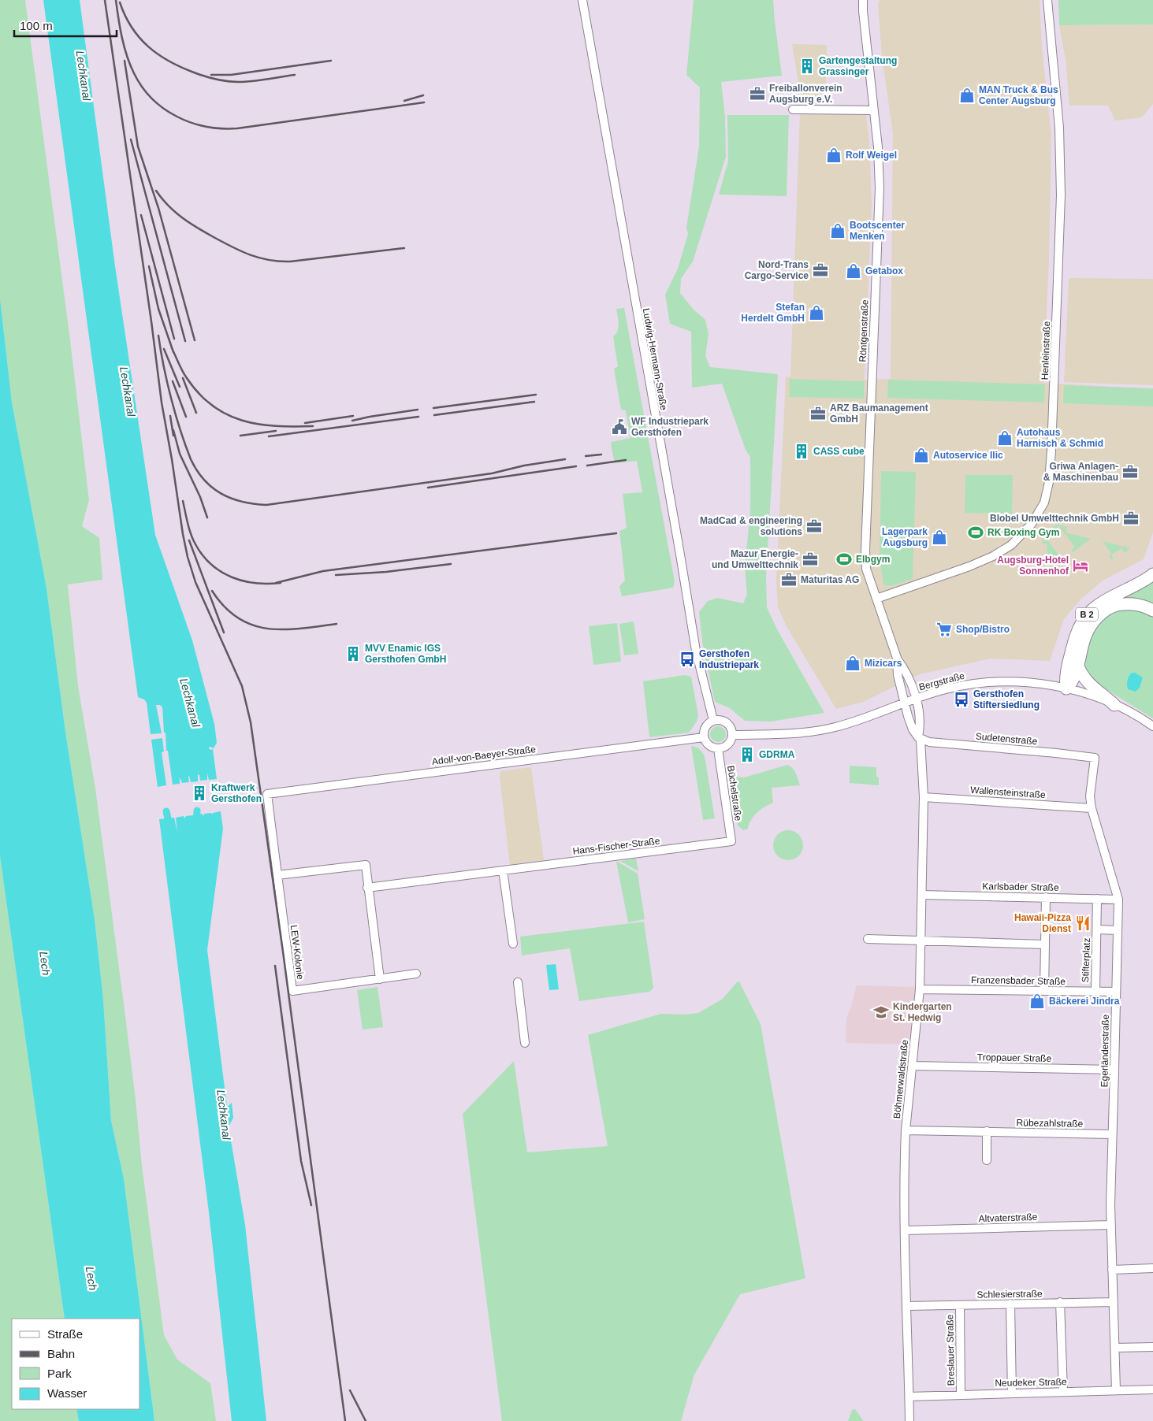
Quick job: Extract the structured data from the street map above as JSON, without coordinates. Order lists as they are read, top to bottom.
{
  "streets": {
    "highway": ["B 2"],
    "street": [
      "Röntgenstraße",
      "Henleinstraße",
      "Ludwig-Hermann-Straße",
      "Bergstraße",
      "Sudetenstraße",
      "Adolf-von-Baeyer-Straße",
      "Wallensteinstraße",
      "Büchelstraße",
      "Hans-Fischer-Straße",
      "Karlsbader Straße",
      "LEW-Kolonie",
      "Stifterplatz",
      "Franzensbader Straße",
      "Egerländerstraße",
      "Troppauer Straße",
      "Böhmerwaldstraße",
      "Rübezahlstraße",
      "Altvaterstraße",
      "Schlesierstraße",
      "Breslauer Straße",
      "Neudeker Straße"
    ]
  },
  "crossings": [
    ["Röntgenstraße", "Henleinstraße"],
    ["Röntgenstraße", "Bergstraße"],
    ["Ludwig-Hermann-Straße", "Bergstraße"],
    ["Ludwig-Hermann-Straße", "Adolf-von-Baeyer-Straße"],
    ["Ludwig-Hermann-Straße", "Büchelstraße"],
    ["B 2", "Bergstraße"],
    ["Bergstraße", "Adolf-von-Baeyer-Straße"],
    ["Bergstraße", "Büchelstraße"],
    ["Sudetenstraße", "Egerländerstraße"],
    ["Sudetenstraße", "Böhmerwaldstraße"],
    ["Adolf-von-Baeyer-Straße", "Büchelstraße"],
    ["Adolf-von-Baeyer-Straße", "LEW-Kolonie"],
    ["Wallensteinstraße", "Egerländerstraße"],
    ["Wallensteinstraße", "Böhmerwaldstraße"],
    ["Büchelstraße", "Hans-Fischer-Straße"],
    ["Karlsbader Straße", "Stifterplatz"],
    ["Karlsbader Straße", "Egerländerstraße"],
    ["Karlsbader Straße", "Böhmerwaldstraße"],
    ["Stifterplatz", "Franzensbader Straße"],
    ["Stifterplatz", "Egerländerstraße"],
    ["Franzensbader Straße", "Egerländerstraße"],
    ["Franzensbader Straße", "Böhmerwaldstraße"],
    ["Egerländerstraße", "Troppauer Straße"],
    ["Egerländerstraße", "Rübezahlstraße"],
    ["Egerländerstraße", "Altvaterstraße"],
    ["Egerländerstraße", "Schlesierstraße"],
    ["Egerländerstraße", "Neudeker Straße"],
    ["Troppauer Straße", "Böhmerwaldstraße"],
    ["Böhmerwaldstraße", "Rübezahlstraße"],
    ["Böhmerwaldstraße", "Altvaterstraße"],
    ["Böhmerwaldstraße", "Schlesierstraße"],
    ["Böhmerwaldstraße", "Neudeker Straße"],
    ["Schlesierstraße", "Breslauer Straße"],
    ["Breslauer Straße", "Neudeker Straße"]
  ],
  "water": ["Lechkanal", "Lech"],
  "places": {
    "building": [
      "Gartengestaltung Grassinger",
      "CASS cube",
      "MVV Enamic IGS Gersthofen GmbH",
      "GDRMA",
      "Kraftwerk Gersthofen"
    ],
    "office": [
      "Freiballonverein Augsburg e.V.",
      "Nord-Trans Cargo-Service",
      "ARZ Baumanagement GmbH",
      "Griwa Anlagen- & Maschinenbau",
      "Blobel Umwelttechnik GmbH",
      "MadCad & engineering solutions",
      "Mazur Energie- und Umwelttechnik",
      "Maturitas AG"
    ],
    "shop": [
      "MAN Truck & Bus Center Augsburg",
      "Rolf Weigel",
      "Bootscenter Menken",
      "Getabox",
      "Stefan Herdelt GmbH",
      "Autohaus Harnisch & Schmid",
      "Autoservice Ilic",
      "Lagerpark Augsburg",
      "Mizicars",
      "Bäckerei Jindra"
    ],
    "public building": ["WF Industriepark Gersthofen"],
    "sports": ["RK Boxing Gym", "Elbgym"],
    "hotel": ["Augsburg-Hotel Sonnenhof"],
    "supermarket": ["Shop/Bistro"],
    "bus stop": ["Gersthofen Industriepark", "Gersthofen Stiftersiedlung"],
    "restaurant": ["Hawaii-Pizza Dienst"],
    "school or university": ["Kindergarten St. Hedwig"]
  },
  "legend": [
    "Straße",
    "Bahn",
    "Park",
    "Wasser"
  ],
  "scale_bar": "100 m"
}
